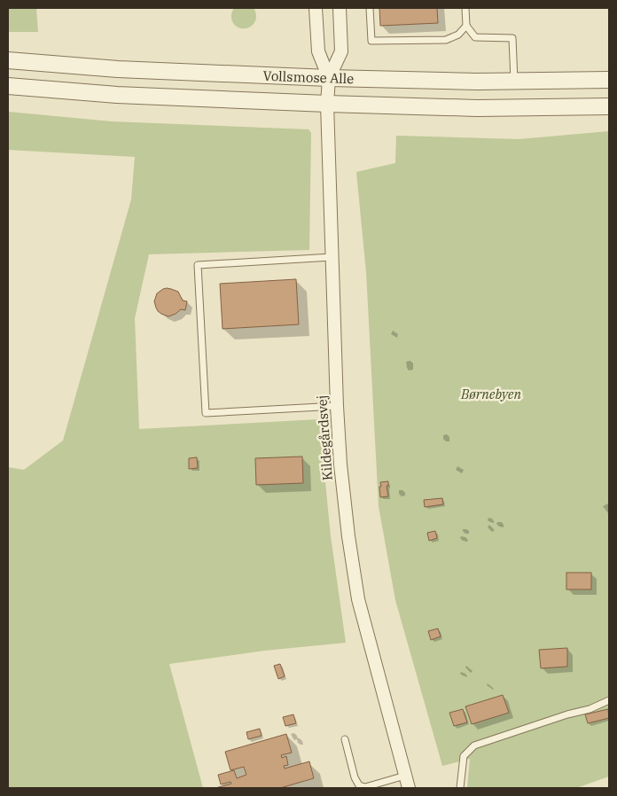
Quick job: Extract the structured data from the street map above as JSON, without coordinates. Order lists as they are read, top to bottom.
{
  "streets": {
    "street": ["Vollsmose Alle", "Kildegårdsvej"]
  },
  "crossings": [
    ["Vollsmose Alle", "Kildegårdsvej"]
  ],
  "parks": ["Børnebyen"]
}
